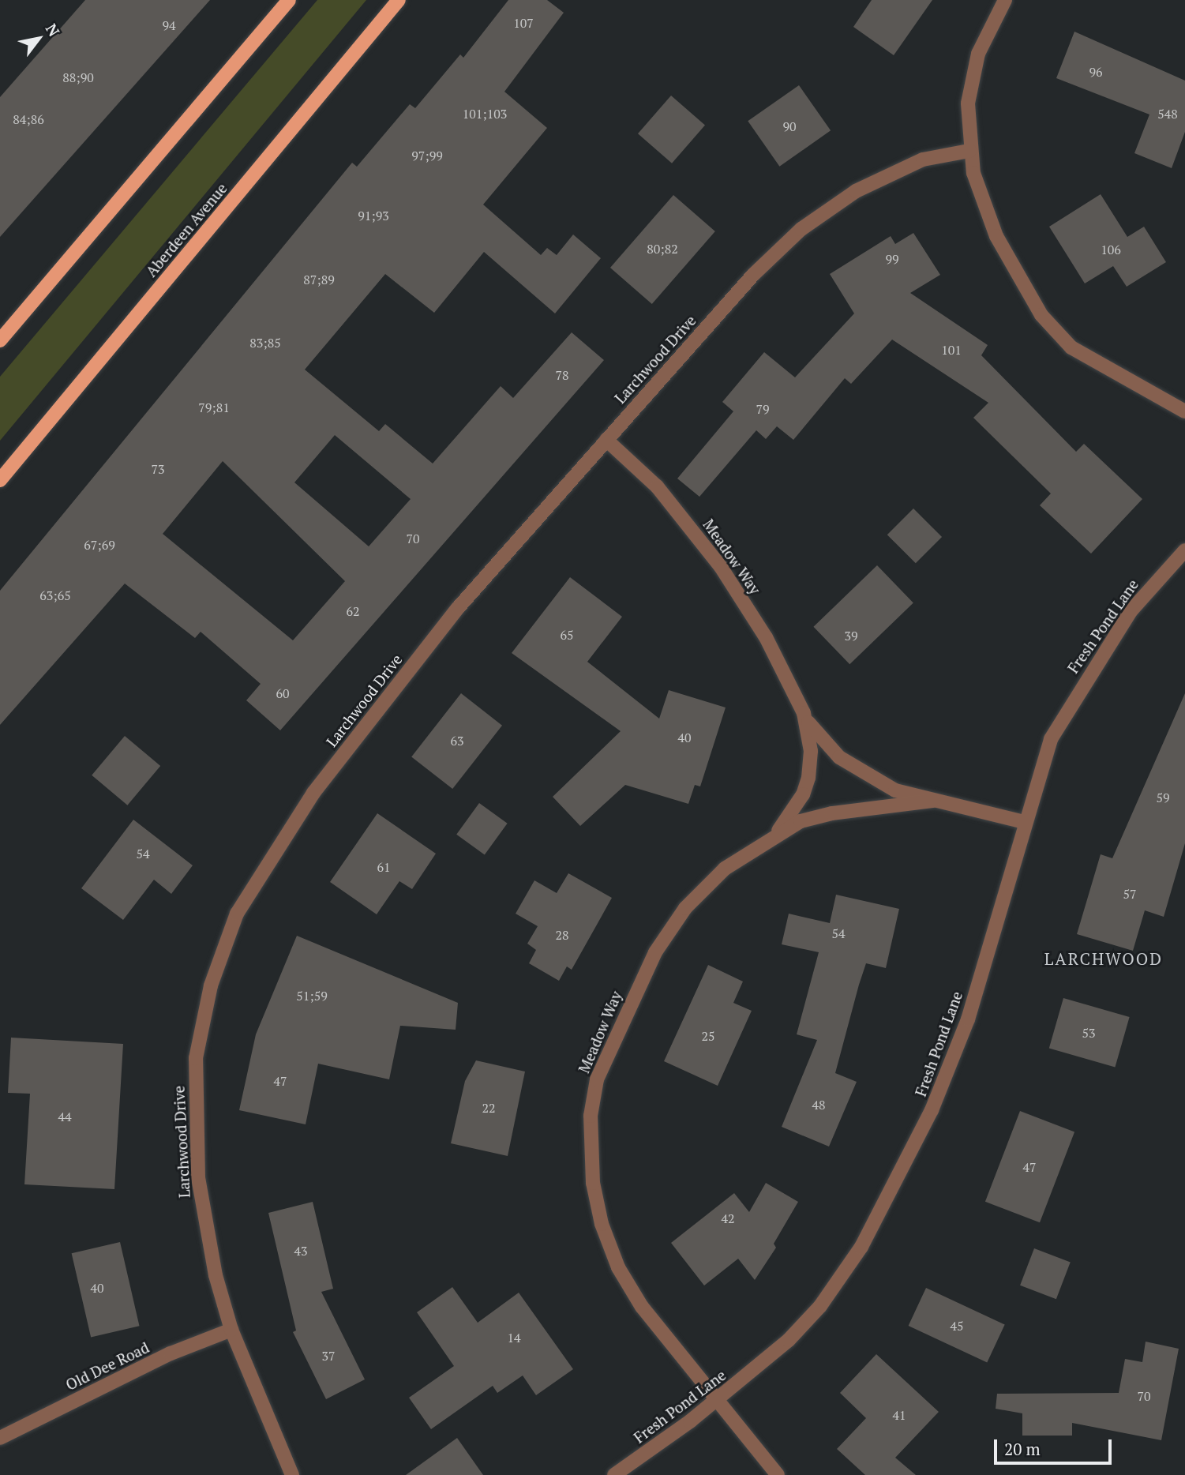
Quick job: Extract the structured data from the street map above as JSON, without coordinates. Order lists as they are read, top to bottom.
{
  "streets": {
    "main road": ["Aberdeen Avenue"],
    "street": [
      "Larchwood Drive",
      "Meadow Way",
      "Fresh Pond Lane",
      "Old Dee Road"
    ]
  },
  "crossings": [
    ["Larchwood Drive", "Meadow Way"],
    ["Larchwood Drive", "Old Dee Road"],
    ["Meadow Way", "Fresh Pond Lane"]
  ],
  "districts": ["LARCHWOOD"],
  "house_numbers": [
    "107",
    "94",
    "96",
    "88;90",
    "101;103",
    "548",
    "84;86",
    "90",
    "97;99",
    "91;93",
    "80;82",
    "106",
    "99",
    "87;89",
    "83;85",
    "101",
    "78",
    "79;81",
    "79",
    "73",
    "70",
    "67;69",
    "63;65",
    "62",
    "65",
    "39",
    "60",
    "40",
    "63",
    "59",
    "54",
    "61",
    "57",
    "54",
    "28",
    "51;59",
    "53",
    "25",
    "47",
    "48",
    "22",
    "44",
    "47",
    "42",
    "43",
    "40",
    "45",
    "14",
    "37",
    "70",
    "41"
  ],
  "scale_bar": "20 m",
  "north": "top right"
}
